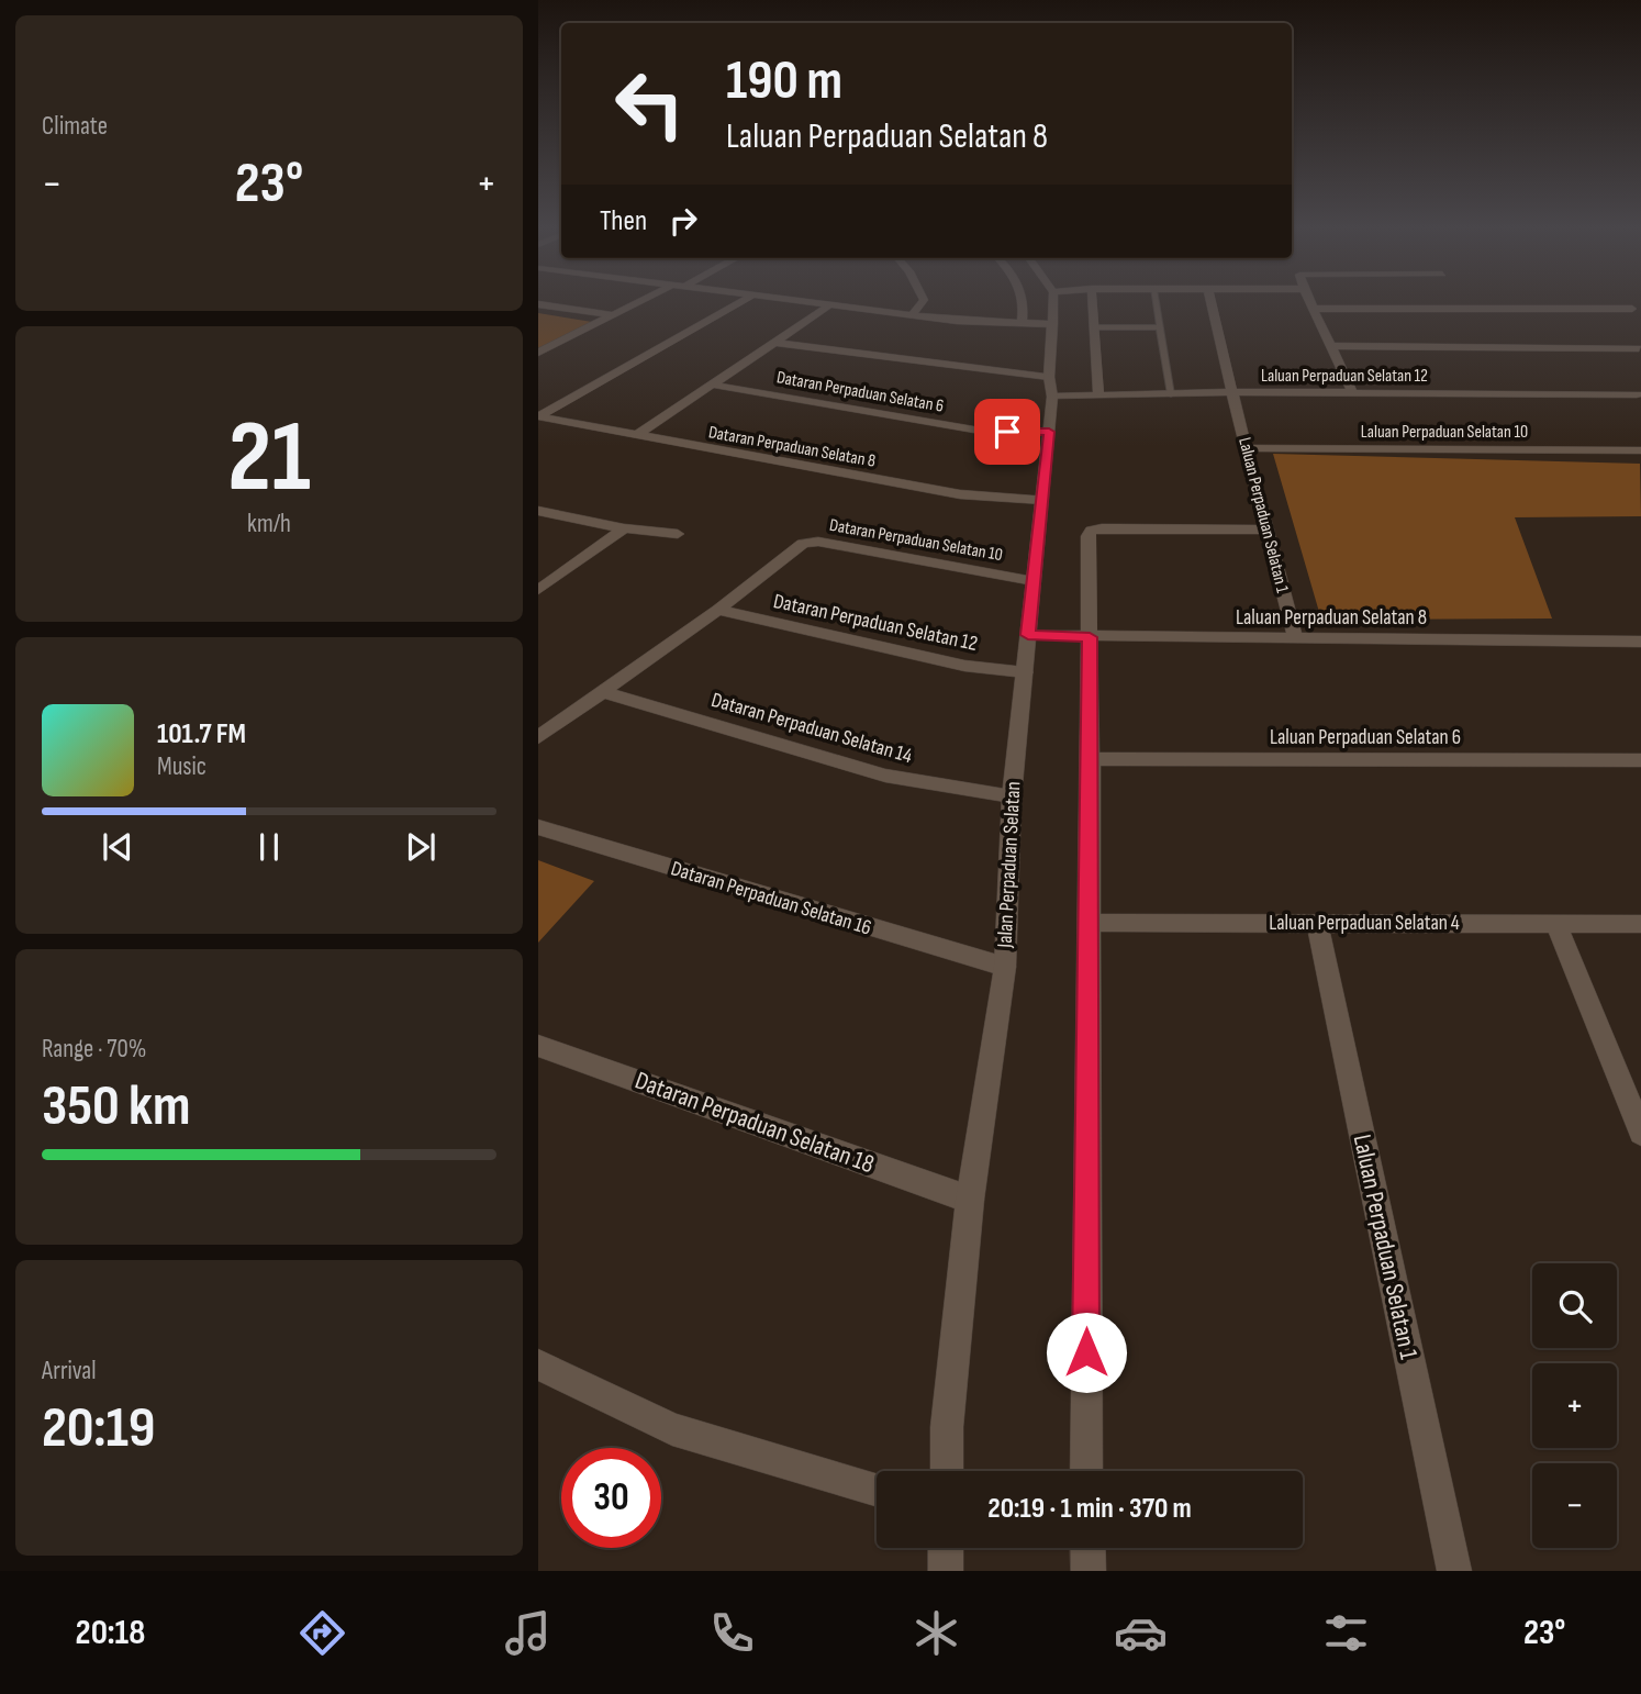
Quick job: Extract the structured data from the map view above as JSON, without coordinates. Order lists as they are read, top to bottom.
{
  "streets": {
    "street": [
      "Laluan Perpaduan Selatan 12",
      "Dataran Perpaduan Selatan 6",
      "Laluan Perpaduan Selatan 10",
      "Dataran Perpaduan Selatan 8",
      "Laluan Perpaduan Selatan 1",
      "Dataran Perpaduan Selatan 10",
      "Laluan Perpaduan Selatan 8",
      "Dataran Perpaduan Selatan 12",
      "Dataran Perpaduan Selatan 14",
      "Laluan Perpaduan Selatan 6",
      "Jalan Perpaduan Selatan",
      "Dataran Perpaduan Selatan 16",
      "Laluan Perpaduan Selatan 4",
      "Dataran Perpaduan Selatan 18"
    ]
  },
  "crossings": [
    ["Laluan Perpaduan Selatan 12", "Laluan Perpaduan Selatan 1"],
    ["Laluan Perpaduan Selatan 12", "Jalan Perpaduan Selatan"],
    ["Dataran Perpaduan Selatan 6", "Jalan Perpaduan Selatan"],
    ["Laluan Perpaduan Selatan 10", "Laluan Perpaduan Selatan 1"],
    ["Dataran Perpaduan Selatan 8", "Jalan Perpaduan Selatan"],
    ["Laluan Perpaduan Selatan 1", "Laluan Perpaduan Selatan 8"],
    ["Laluan Perpaduan Selatan 1", "Laluan Perpaduan Selatan 4"],
    ["Dataran Perpaduan Selatan 10", "Dataran Perpaduan Selatan 12"],
    ["Dataran Perpaduan Selatan 10", "Jalan Perpaduan Selatan"],
    ["Laluan Perpaduan Selatan 8", "Jalan Perpaduan Selatan"],
    ["Dataran Perpaduan Selatan 12", "Jalan Perpaduan Selatan"],
    ["Dataran Perpaduan Selatan 14", "Jalan Perpaduan Selatan"],
    ["Jalan Perpaduan Selatan", "Dataran Perpaduan Selatan 16"],
    ["Jalan Perpaduan Selatan", "Dataran Perpaduan Selatan 18"]
  ],
  "page": {
    "tile": [
      "Climate",
      ["21", "km/h"],
      ["Range · 70%", "350 km"],
      ["Arrival", "20:19"]
    ],
    "turn": ["190 m", "Laluan Perpaduan Selatan 8"],
    "heat": ["−", "23°", "+"],
    "then": "Then",
    "song": ["101.7 FM", "Music"],
    "map_buttons": ["+", "−"],
    "limit": "30",
    "trip": "20:19 · 1 min · 370 m",
    "tabs": ["20:18", "23°"]
  }
}
